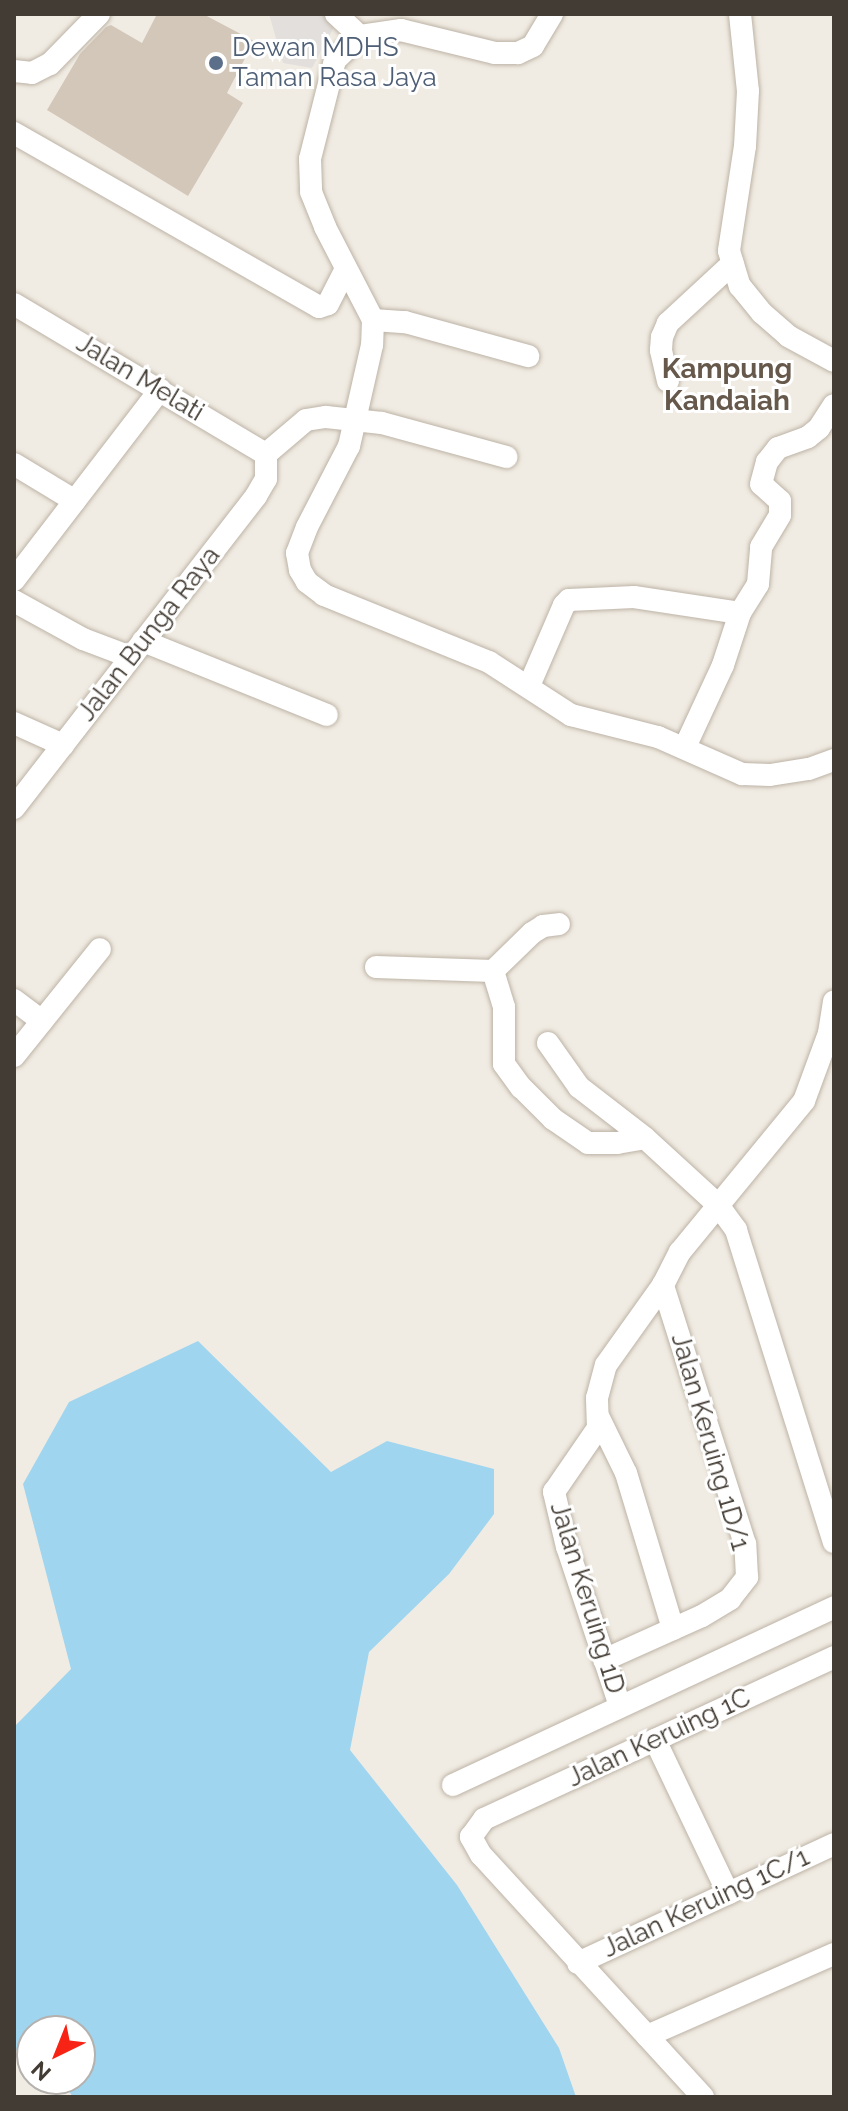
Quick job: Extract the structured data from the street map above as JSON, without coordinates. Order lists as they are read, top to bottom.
{
  "streets": {
    "street": [
      "Jalan Melati",
      "Jalan Bunga Raya",
      "Jalan Keruing 1D/1",
      "Jalan Keruing 1D",
      "Jalan Keruing 1C",
      "Jalan Keruing 1C/1"
    ]
  },
  "crossings": [
    ["Jalan Melati", "Jalan Bunga Raya"],
    ["Jalan Keruing 1D/1", "Jalan Keruing 1D"],
    ["Jalan Keruing 1C", "Jalan Keruing 1C/1"]
  ],
  "districts": ["Kampung Kandaiah"],
  "places": ["Dewan MDHS Taman Rasa Jaya"],
  "north": "bottom left"
}
